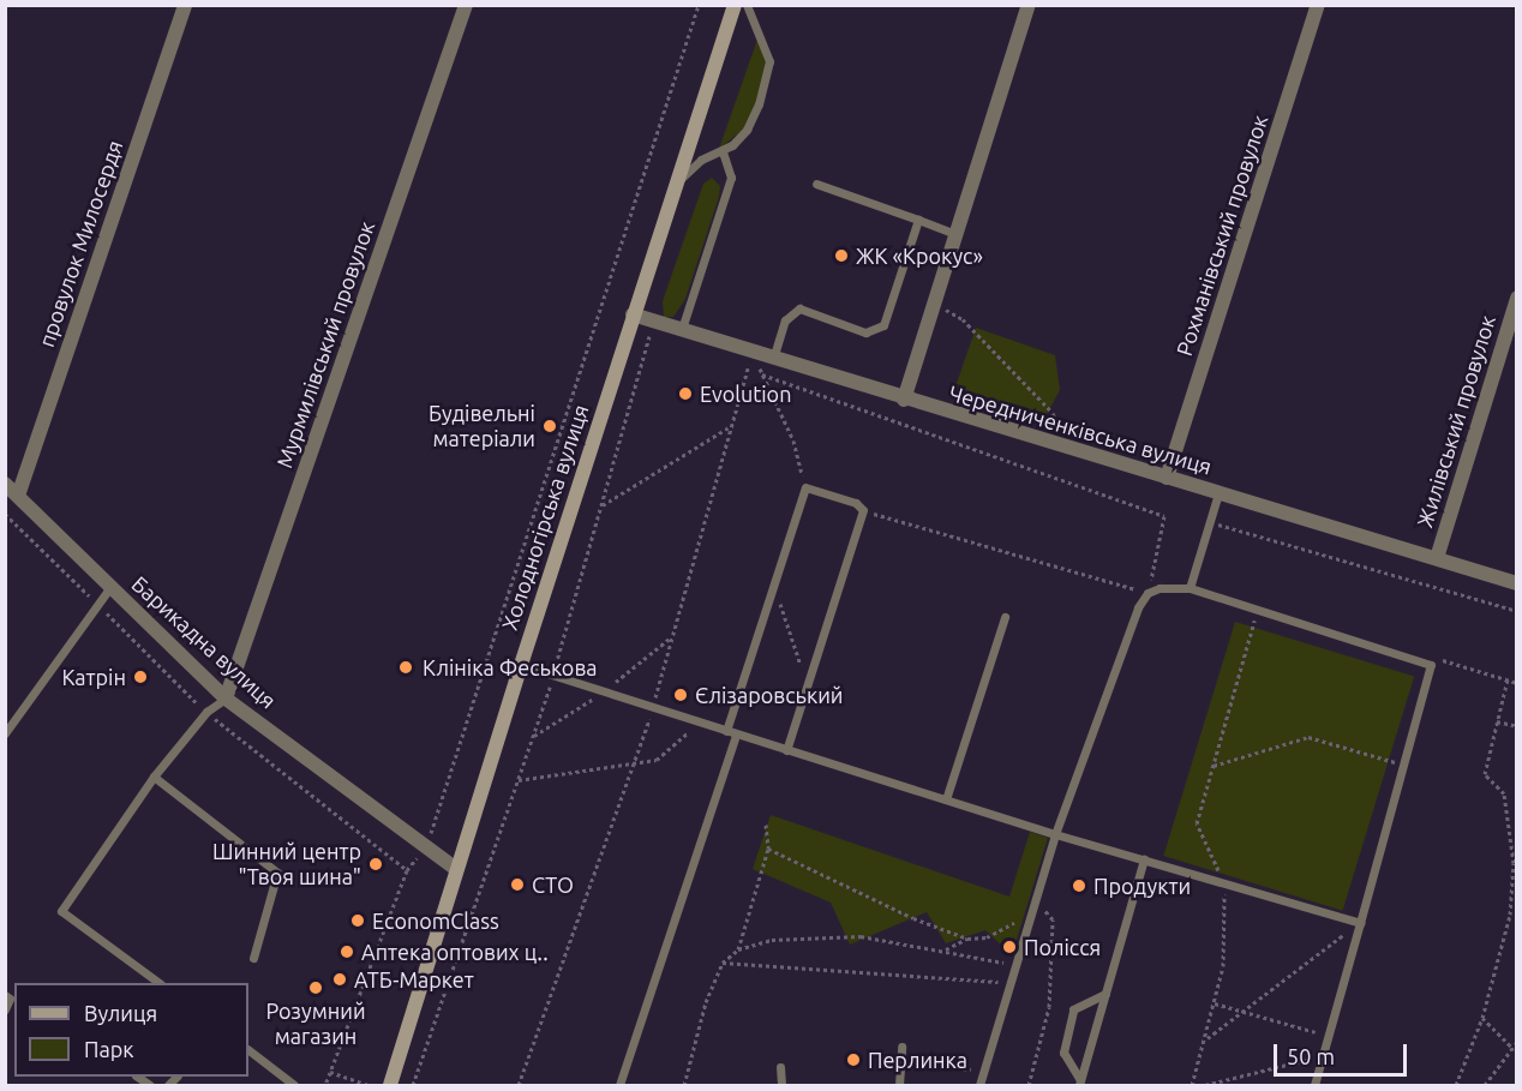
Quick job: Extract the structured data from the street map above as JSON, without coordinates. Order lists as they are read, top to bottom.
{
  "streets": {
    "main road": ["Холодногірська вулиця"],
    "street": [
      "Рохманівський провулок",
      "провулок Милосердя",
      "Мурмилівський провулок",
      "Жилівський провулок",
      "Чередниченківська вулиця",
      "Барикадна вулиця"
    ]
  },
  "crossings": [
    ["Рохманівський провулок", "Чередниченківська вулиця"],
    ["провулок Милосердя", "Барикадна вулиця"],
    ["Мурмилівський провулок", "Барикадна вулиця"],
    ["Жилівський провулок", "Чередниченківська вулиця"],
    ["Чередниченківська вулиця", "Холодногірська вулиця"],
    ["Холодногірська вулиця", "Барикадна вулиця"]
  ],
  "places": [
    "ЖК «Крокус»",
    "Evolution",
    "Будівельні матеріали",
    "Клініка Феськова",
    "Катрін",
    "Єлізаровський",
    "Шинний центр \"Твоя шина\"",
    "СТО",
    "Продукти",
    "EconomClass",
    "Полісся",
    "Аптека оптових ц‥",
    "АТБ-Маркет",
    "Розумний магазин",
    "Перлинка"
  ],
  "legend": ["Вулиця", "Парк"],
  "scale_bar": "50 m"
}
